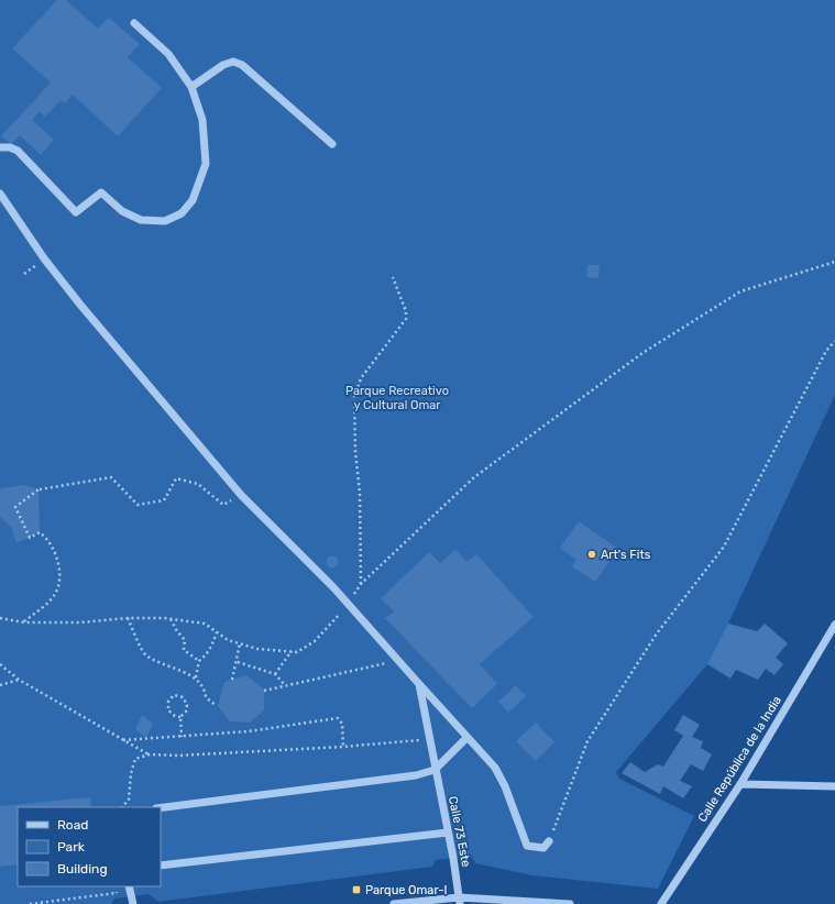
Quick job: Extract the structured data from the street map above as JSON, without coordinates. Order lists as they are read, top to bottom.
{
  "streets": {
    "street": ["Calle República de la India", "Calle 73 Este"]
  },
  "parks": ["Parque Recreativo y Cultural Omar"],
  "places": {
    "other": ["Art's Fits"],
    "transit": ["Parque Omar-I"]
  },
  "legend": ["Road", "Park", "Building"]
}
